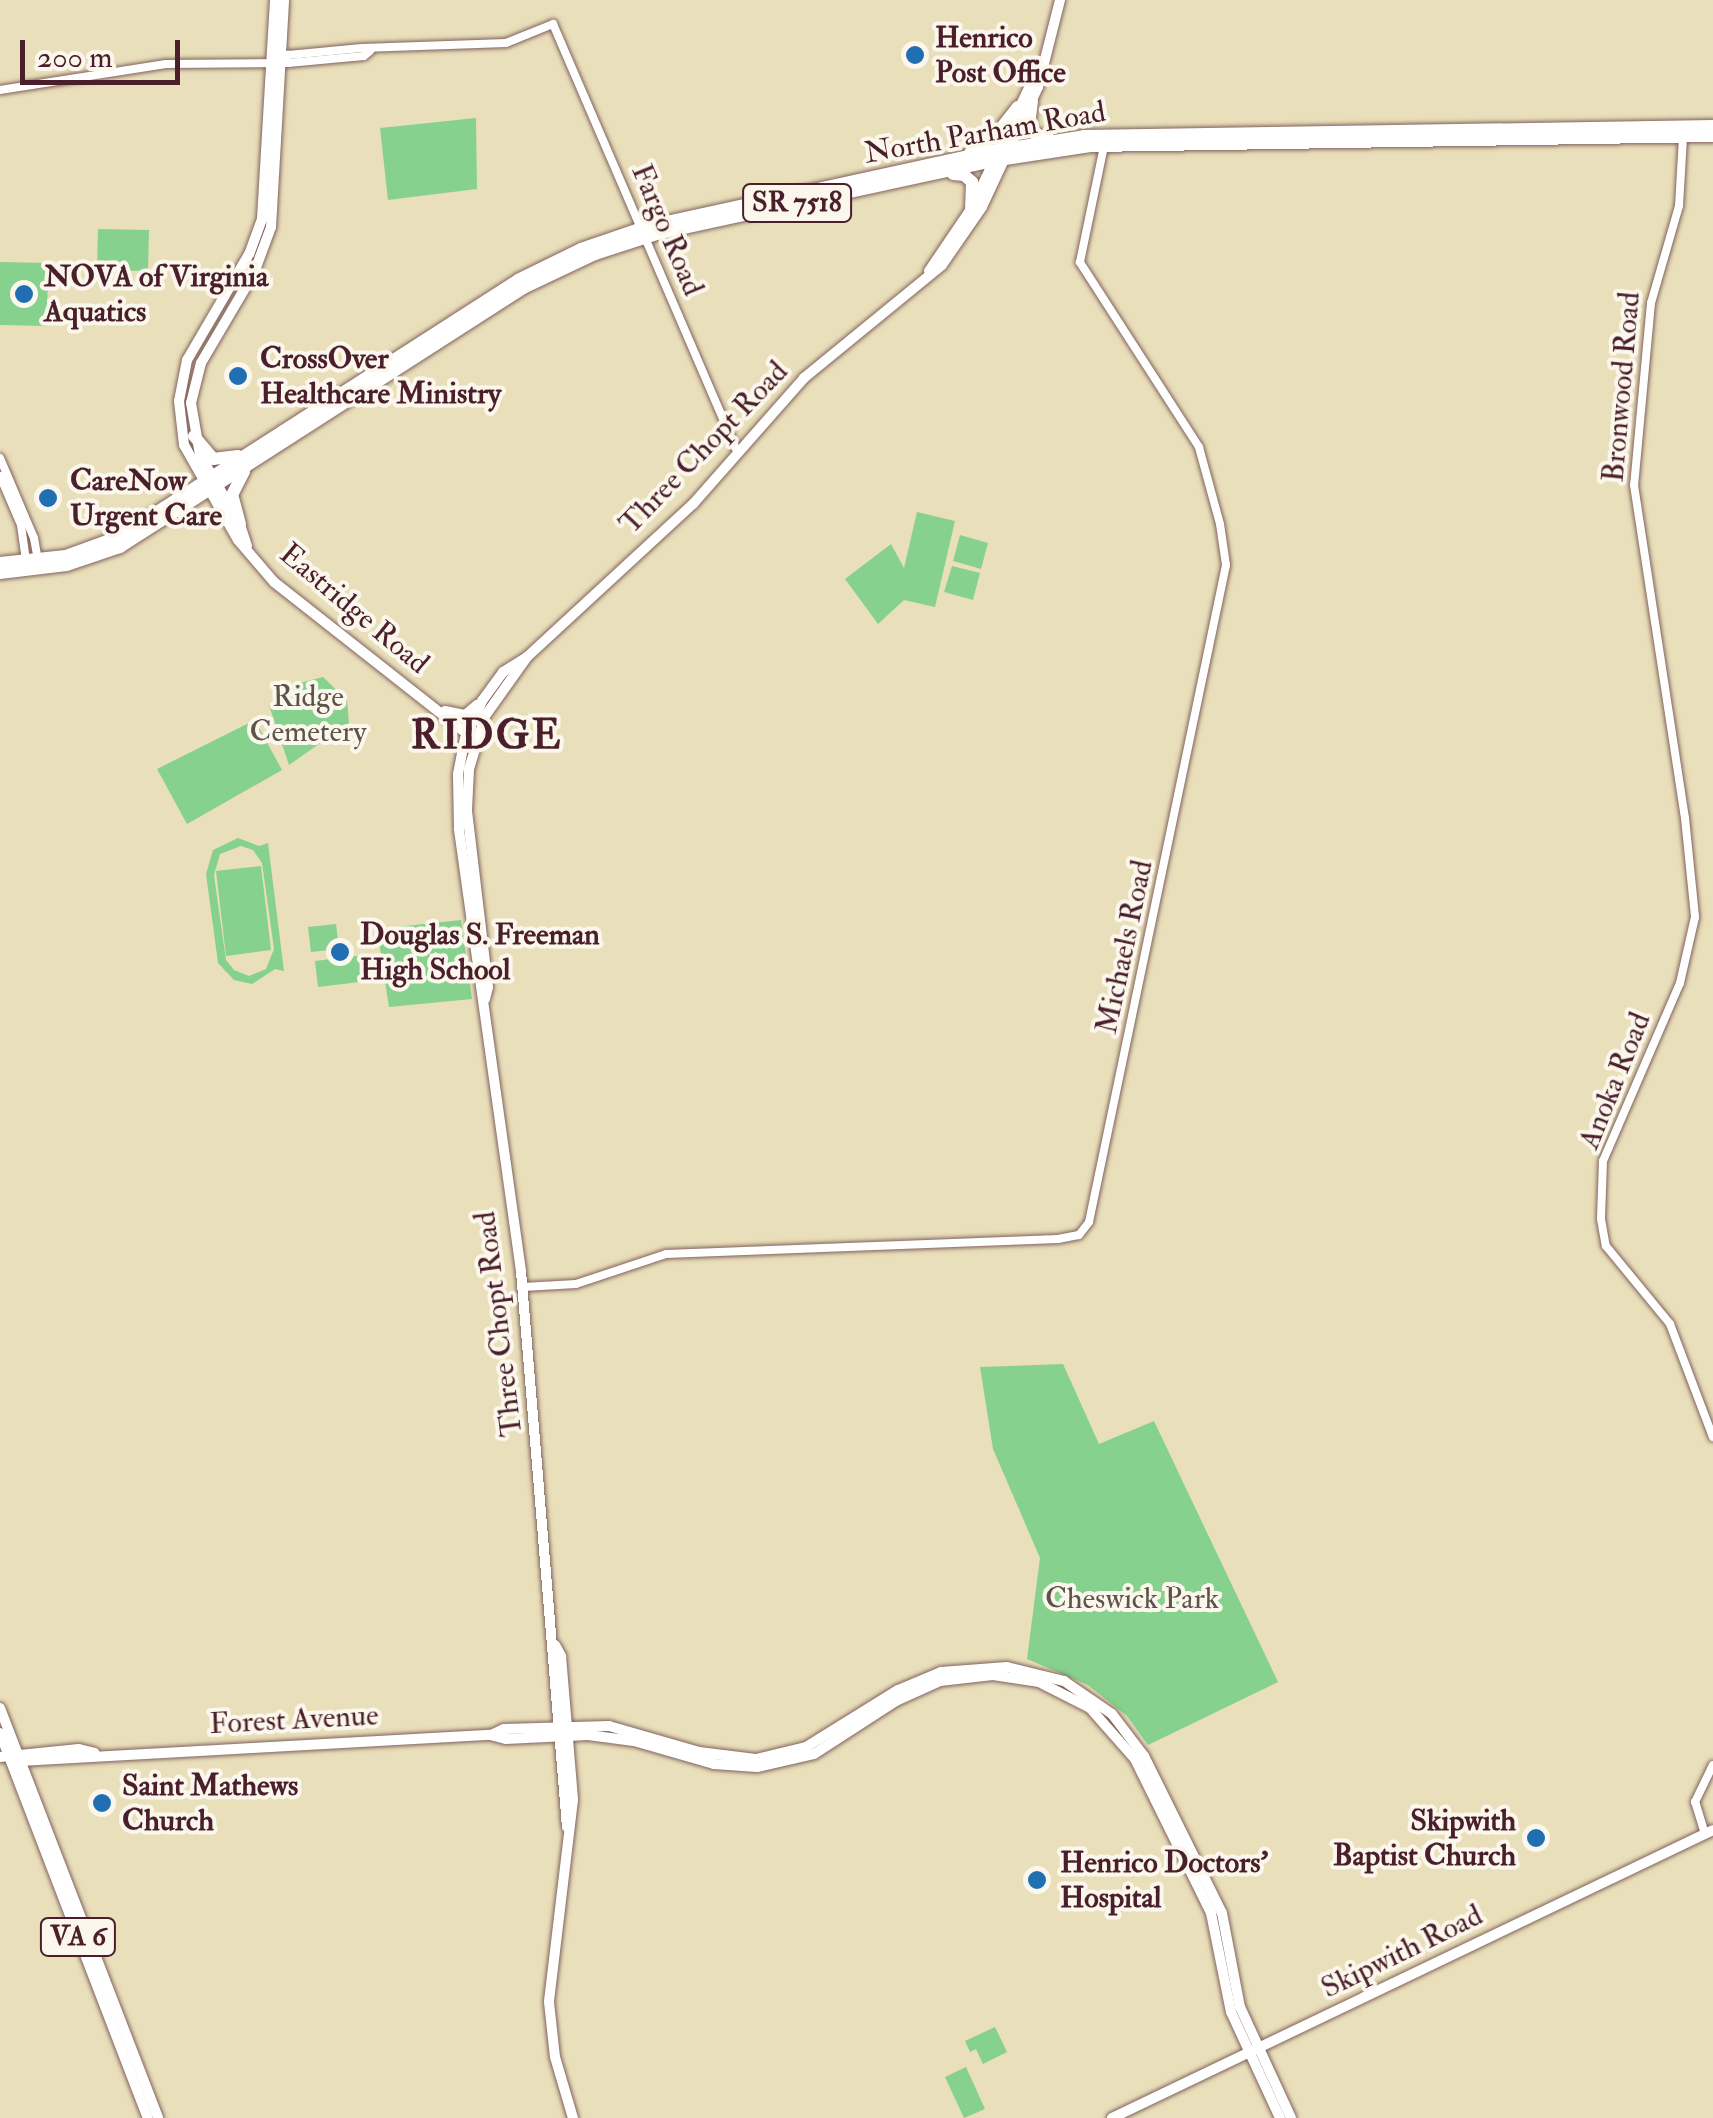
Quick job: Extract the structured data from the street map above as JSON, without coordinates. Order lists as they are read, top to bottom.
{
  "streets": {
    "highway": ["North Parham Road", "SR 7518"],
    "main road": [
      "Three Chopt Road",
      "Eastridge Road",
      "Forest Avenue",
      "VA 6",
      "Skipwith Road"
    ],
    "street": [
      "Fargo Road",
      "Bronwood Road",
      "Michaels Road",
      "Anoka Road"
    ]
  },
  "crossings": [
    ["North Parham Road", "Fargo Road"],
    ["North Parham Road", "Bronwood Road"],
    ["North Parham Road", "Three Chopt Road"],
    ["North Parham Road", "Eastridge Road"],
    ["North Parham Road", "Michaels Road"],
    ["Fargo Road", "Three Chopt Road"],
    ["Bronwood Road", "Anoka Road"],
    ["Three Chopt Road", "Eastridge Road"],
    ["Three Chopt Road", "Michaels Road"],
    ["Three Chopt Road", "Forest Avenue"],
    ["Forest Avenue", "VA 6"],
    ["Forest Avenue", "Skipwith Road"]
  ],
  "districts": ["RIDGE"],
  "parks": ["Ridge Cemetery", "Cheswick Park"],
  "places": [
    "Henrico Post Office",
    "NOVA of Virginia Aquatics",
    "CrossOver Healthcare Ministry",
    "CareNow Urgent Care",
    "Douglas S. Freeman High School",
    "Saint Mathews Church",
    "Skipwith Baptist Church",
    "Henrico Doctors' Hospital"
  ],
  "scale_bar": "200 m"
}
